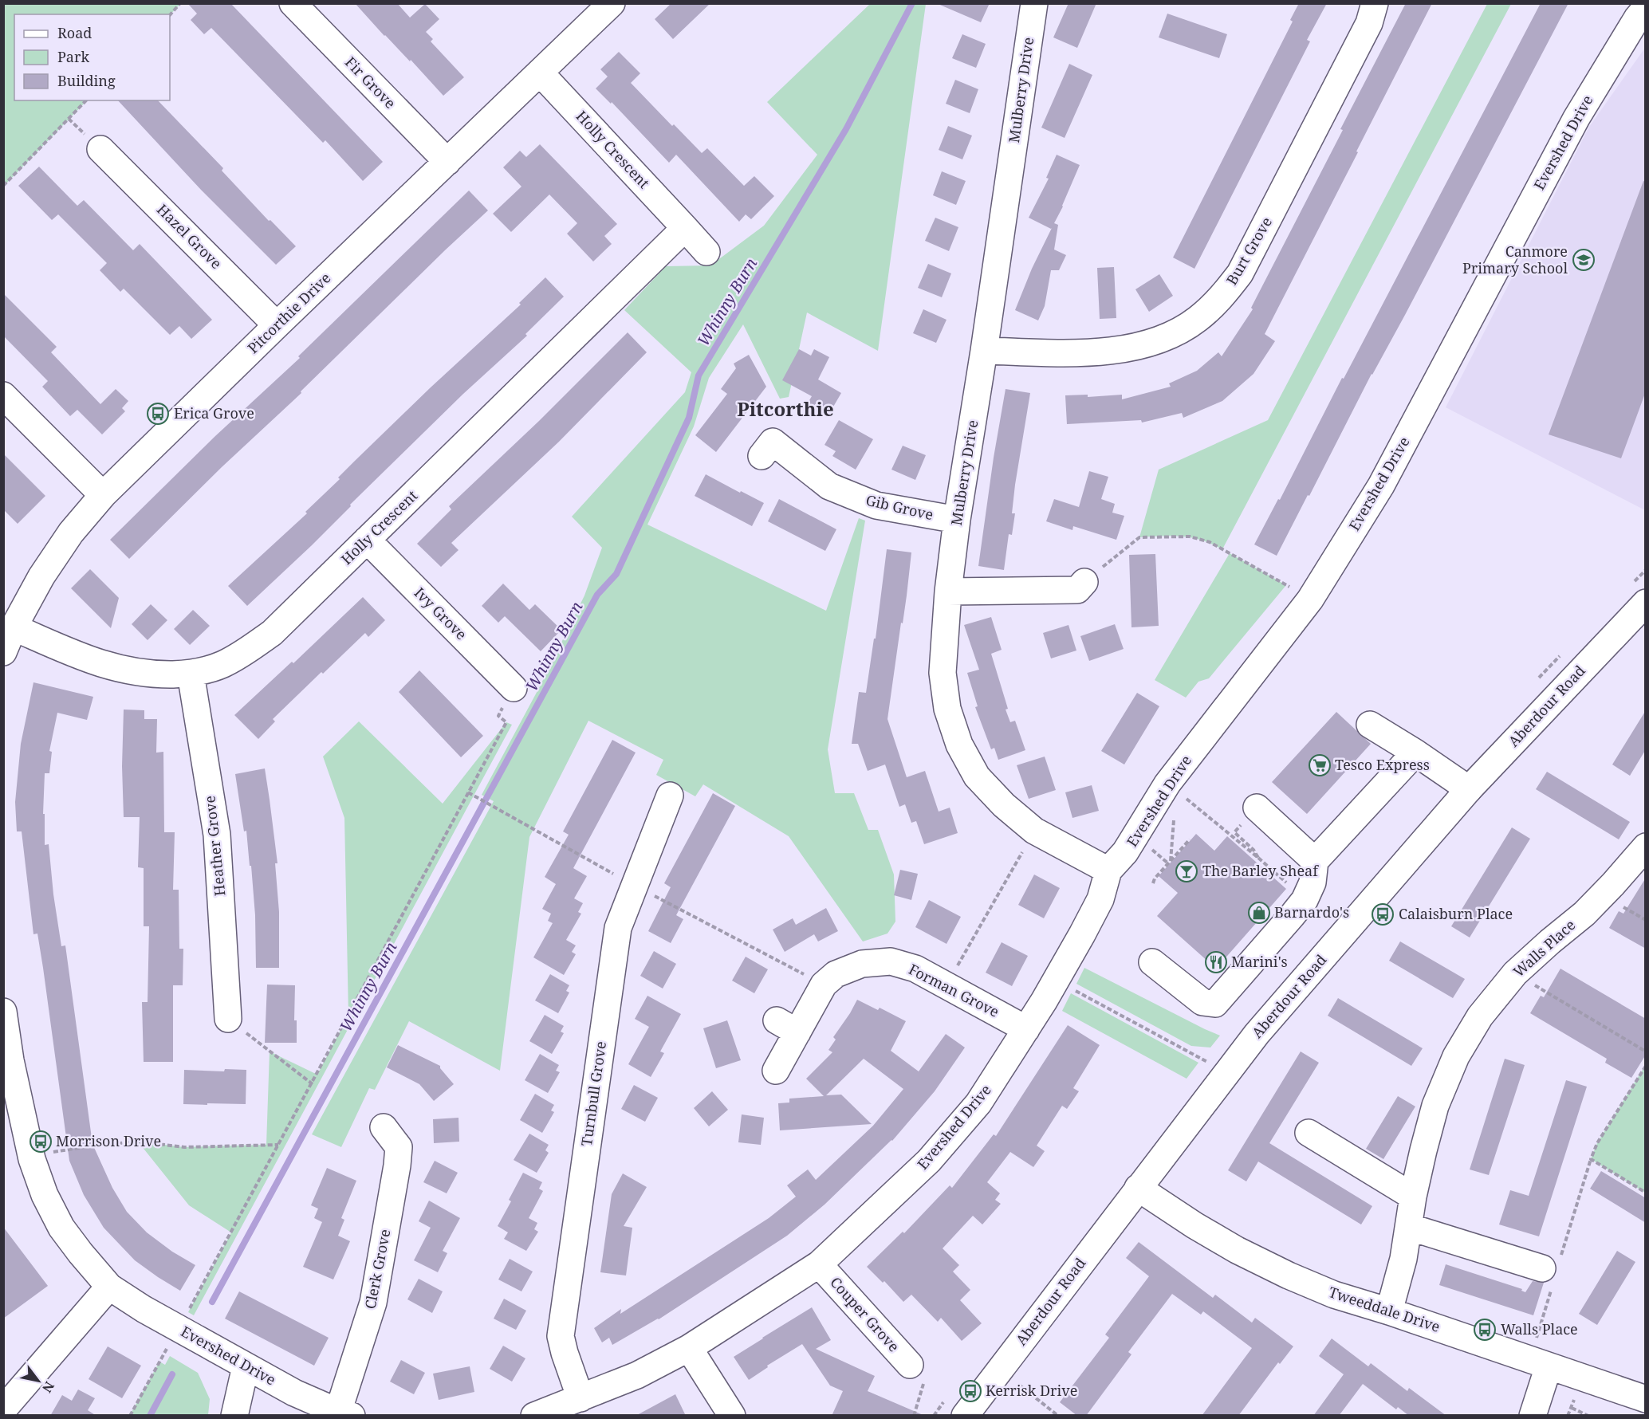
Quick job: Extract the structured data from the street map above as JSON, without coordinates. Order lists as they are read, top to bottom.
{
  "streets": {
    "street": [
      "Fir Grove",
      "Mulberry Drive",
      "Evershed Drive",
      "Holly Crescent",
      "Hazel Grove",
      "Burt Grove",
      "Pitcorthie Drive",
      "Gib Grove",
      "Ivy Grove",
      "Aberdour Road",
      "Heather Grove",
      "Walls Place",
      "Forman Grove",
      "Turnbull Grove",
      "Clerk Grove",
      "Tweeddale Drive",
      "Couper Grove"
    ]
  },
  "crossings": [
    ["Fir Grove", "Pitcorthie Drive"],
    ["Mulberry Drive", "Evershed Drive"],
    ["Mulberry Drive", "Burt Grove"],
    ["Mulberry Drive", "Gib Grove"],
    ["Evershed Drive", "Forman Grove"],
    ["Evershed Drive", "Turnbull Grove"],
    ["Evershed Drive", "Clerk Grove"],
    ["Evershed Drive", "Couper Grove"],
    ["Holly Crescent", "Pitcorthie Drive"],
    ["Holly Crescent", "Ivy Grove"],
    ["Holly Crescent", "Heather Grove"],
    ["Hazel Grove", "Pitcorthie Drive"],
    ["Aberdour Road", "Tweeddale Drive"],
    ["Walls Place", "Tweeddale Drive"]
  ],
  "districts": ["Pitcorthie"],
  "water": ["Whinny Burn"],
  "places": {
    "school or university": ["Canmore Primary School"],
    "bus stop": [
      "Erica Grove",
      "Calaisburn Place",
      "Morrison Drive",
      "Walls Place",
      "Kerrisk Drive"
    ],
    "supermarket": ["Tesco Express"],
    "bar": ["The Barley Sheaf"],
    "shop": ["Barnardo's"],
    "restaurant": ["Marini's"]
  },
  "legend": ["Road", "Park", "Building"],
  "north": "bottom right"
}
